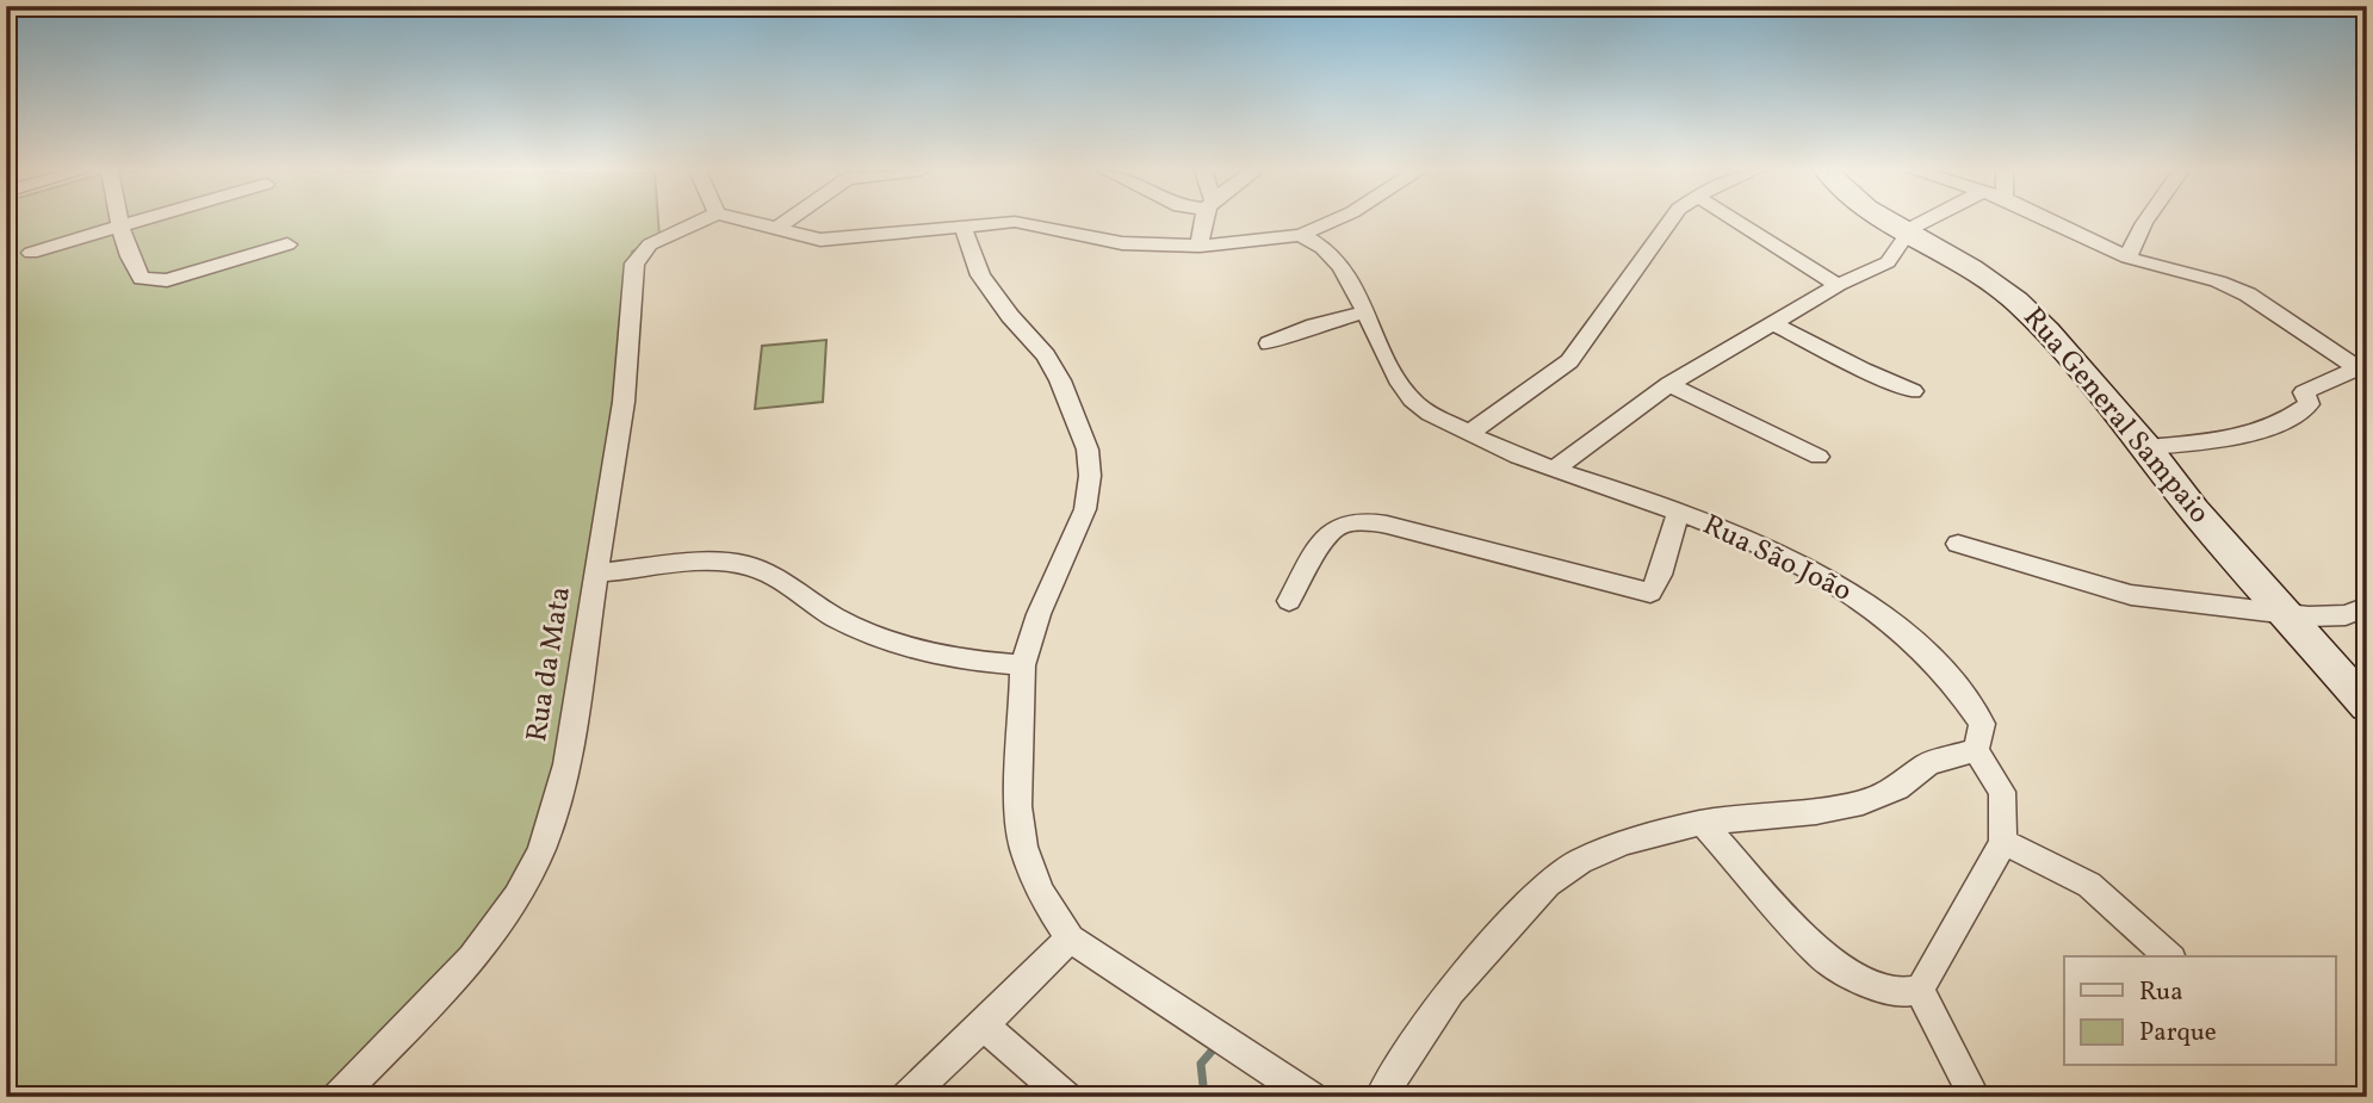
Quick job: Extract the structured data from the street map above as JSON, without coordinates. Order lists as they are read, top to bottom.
{
  "streets": {
    "street": ["Rua General Sampaio", "Rua São João", "Rua da Mata"]
  },
  "legend": ["Rua", "Parque"]
}
